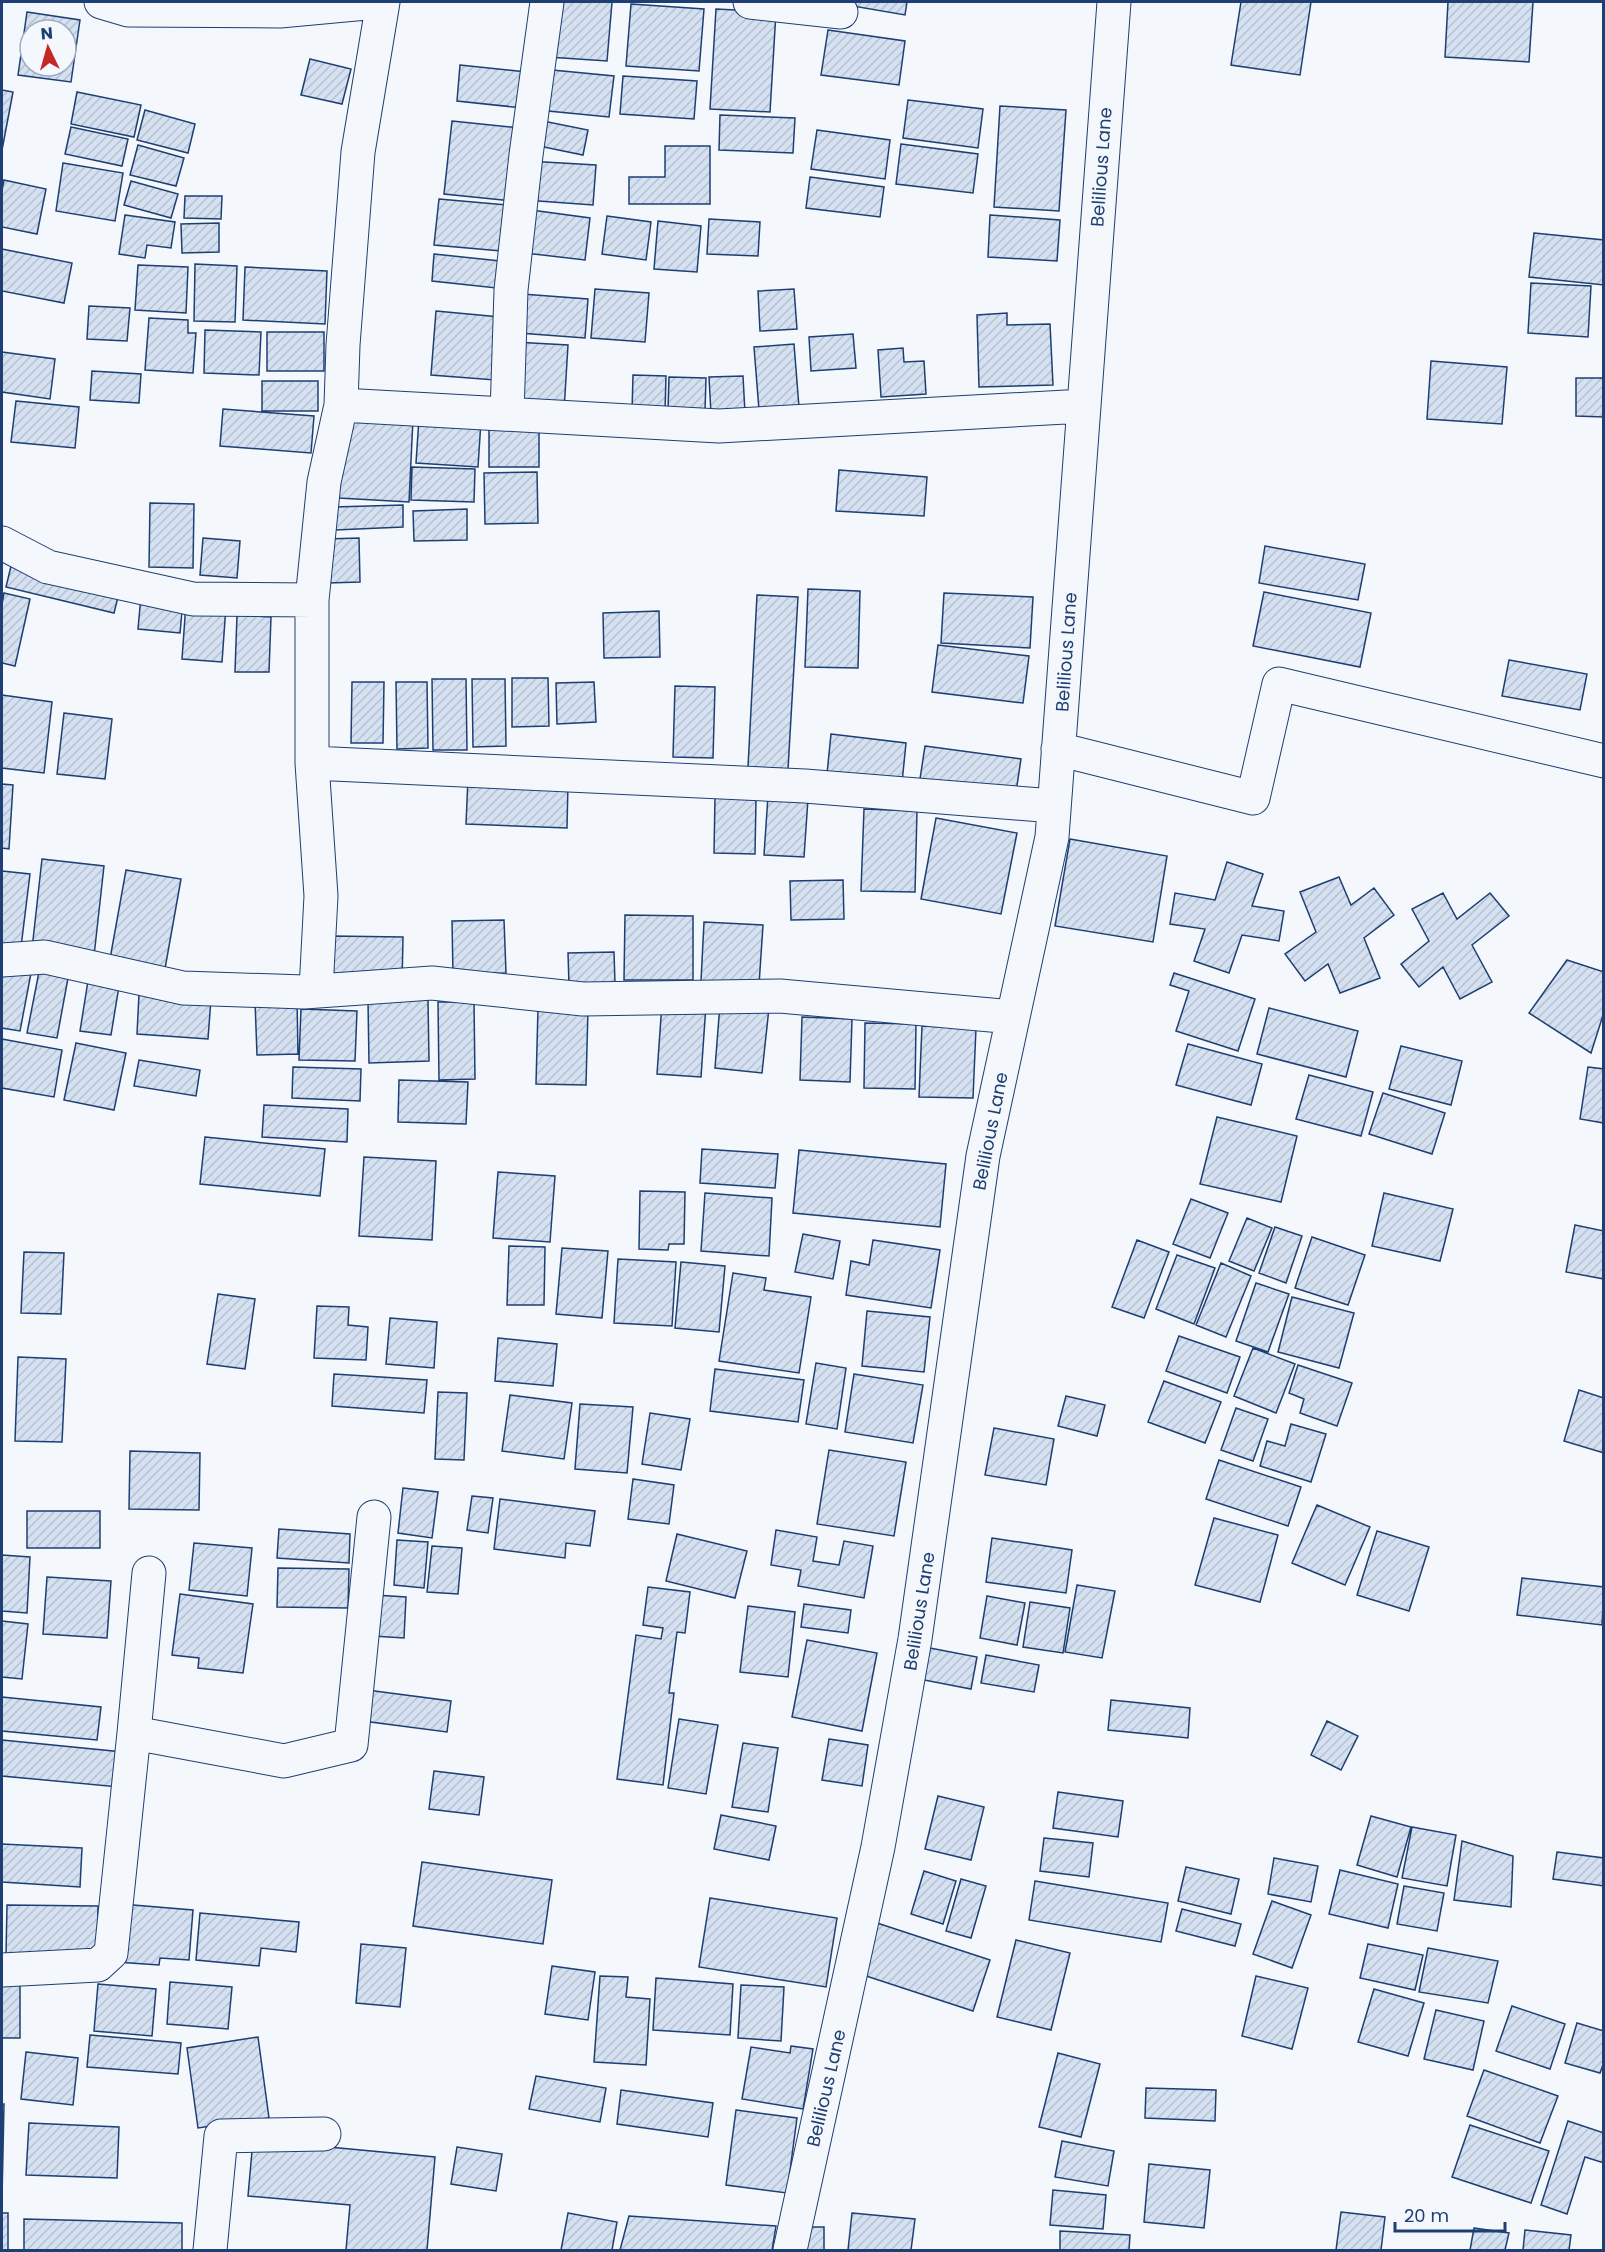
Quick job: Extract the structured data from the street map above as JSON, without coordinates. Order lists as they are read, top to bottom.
{
  "streets": {
    "street": ["Belilious Lane"]
  },
  "scale_bar": "20 m",
  "north": "top"
}
